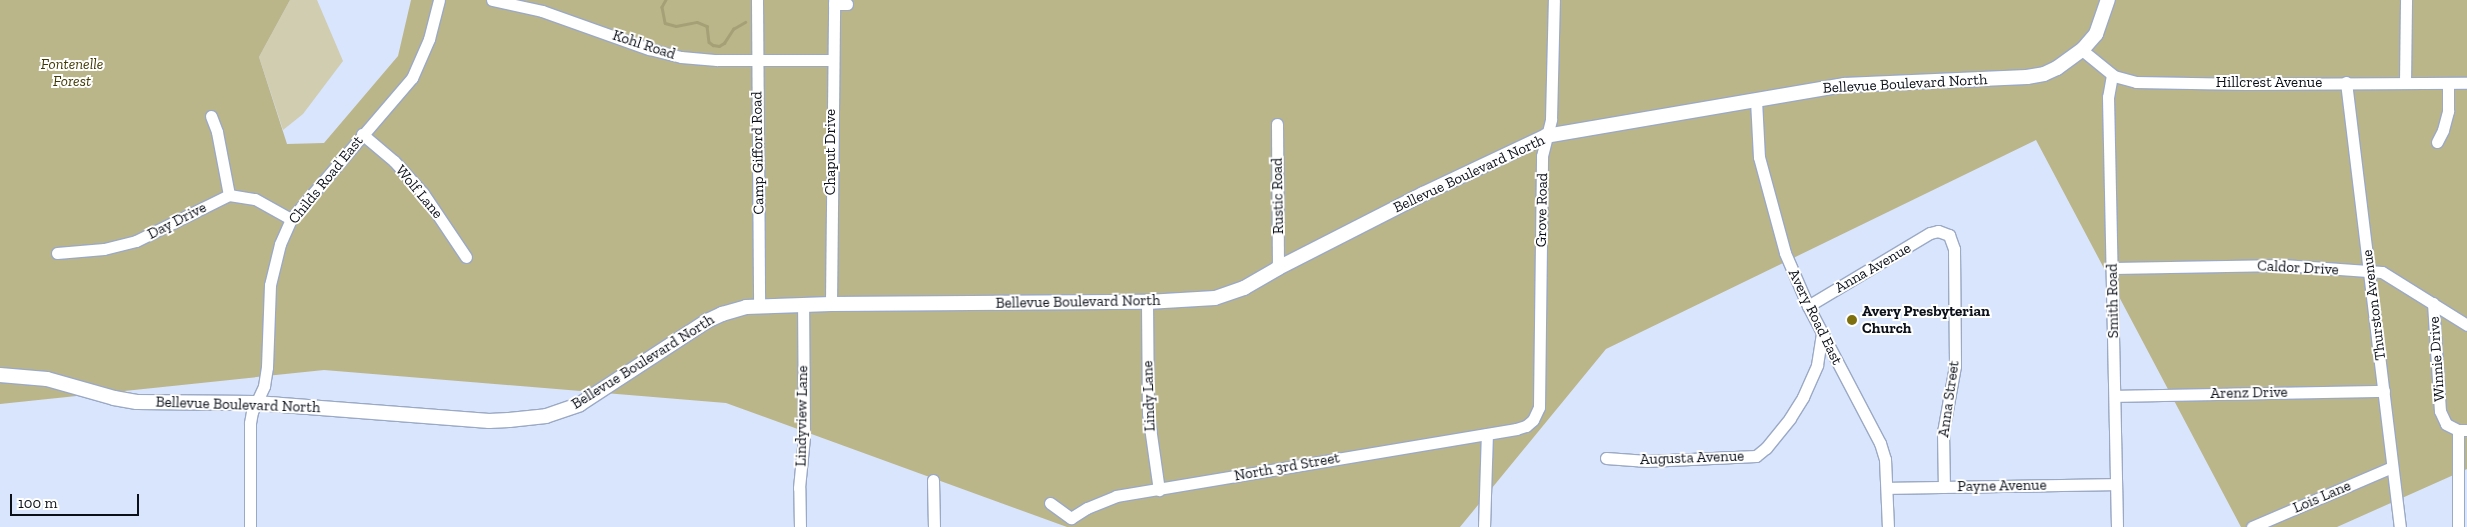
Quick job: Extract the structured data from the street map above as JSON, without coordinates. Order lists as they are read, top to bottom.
{
  "streets": {
    "main road": ["Bellevue Boulevard North"],
    "street": [
      "Kohl Road",
      "Hillcrest Avenue",
      "Chaput Drive",
      "Camp Gifford Road",
      "Childs Road East",
      "Wolf Lane",
      "Rustic Road",
      "Grove Road",
      "Day Drive",
      "Anna Avenue",
      "Caldor Drive",
      "Smith Road",
      "Thurston Avenue",
      "Avery Road East",
      "Winnie Drive",
      "Arenz Drive",
      "Lindy Lane",
      "Anna Street",
      "Lindyview Lane",
      "Augusta Avenue",
      "North 3rd Street",
      "Payne Avenue",
      "Lois Lane"
    ]
  },
  "crossings": [
    ["Kohl Road", "Chaput Drive"],
    ["Kohl Road", "Camp Gifford Road"],
    ["Hillcrest Avenue", "Bellevue Boulevard North"],
    ["Hillcrest Avenue", "Smith Road"],
    ["Hillcrest Avenue", "Thurston Avenue"],
    ["Bellevue Boulevard North", "Chaput Drive"],
    ["Bellevue Boulevard North", "Camp Gifford Road"],
    ["Bellevue Boulevard North", "Childs Road East"],
    ["Bellevue Boulevard North", "Rustic Road"],
    ["Bellevue Boulevard North", "Grove Road"],
    ["Bellevue Boulevard North", "Avery Road East"],
    ["Bellevue Boulevard North", "Lindy Lane"],
    ["Bellevue Boulevard North", "Lindyview Lane"],
    ["Childs Road East", "Wolf Lane"],
    ["Grove Road", "North 3rd Street"],
    ["Anna Avenue", "Avery Road East"],
    ["Anna Avenue", "Anna Street"],
    ["Caldor Drive", "Smith Road"],
    ["Caldor Drive", "Thurston Avenue"],
    ["Caldor Drive", "Winnie Drive"],
    ["Smith Road", "Arenz Drive"],
    ["Smith Road", "Payne Avenue"],
    ["Thurston Avenue", "Arenz Drive"],
    ["Thurston Avenue", "Lois Lane"],
    ["Avery Road East", "Augusta Avenue"],
    ["Avery Road East", "Payne Avenue"],
    ["Lindy Lane", "North 3rd Street"],
    ["Anna Street", "Payne Avenue"]
  ],
  "parks": ["Fontenelle Forest"],
  "places": ["Avery Presbyterian Church"],
  "scale_bar": "100 m"
}
